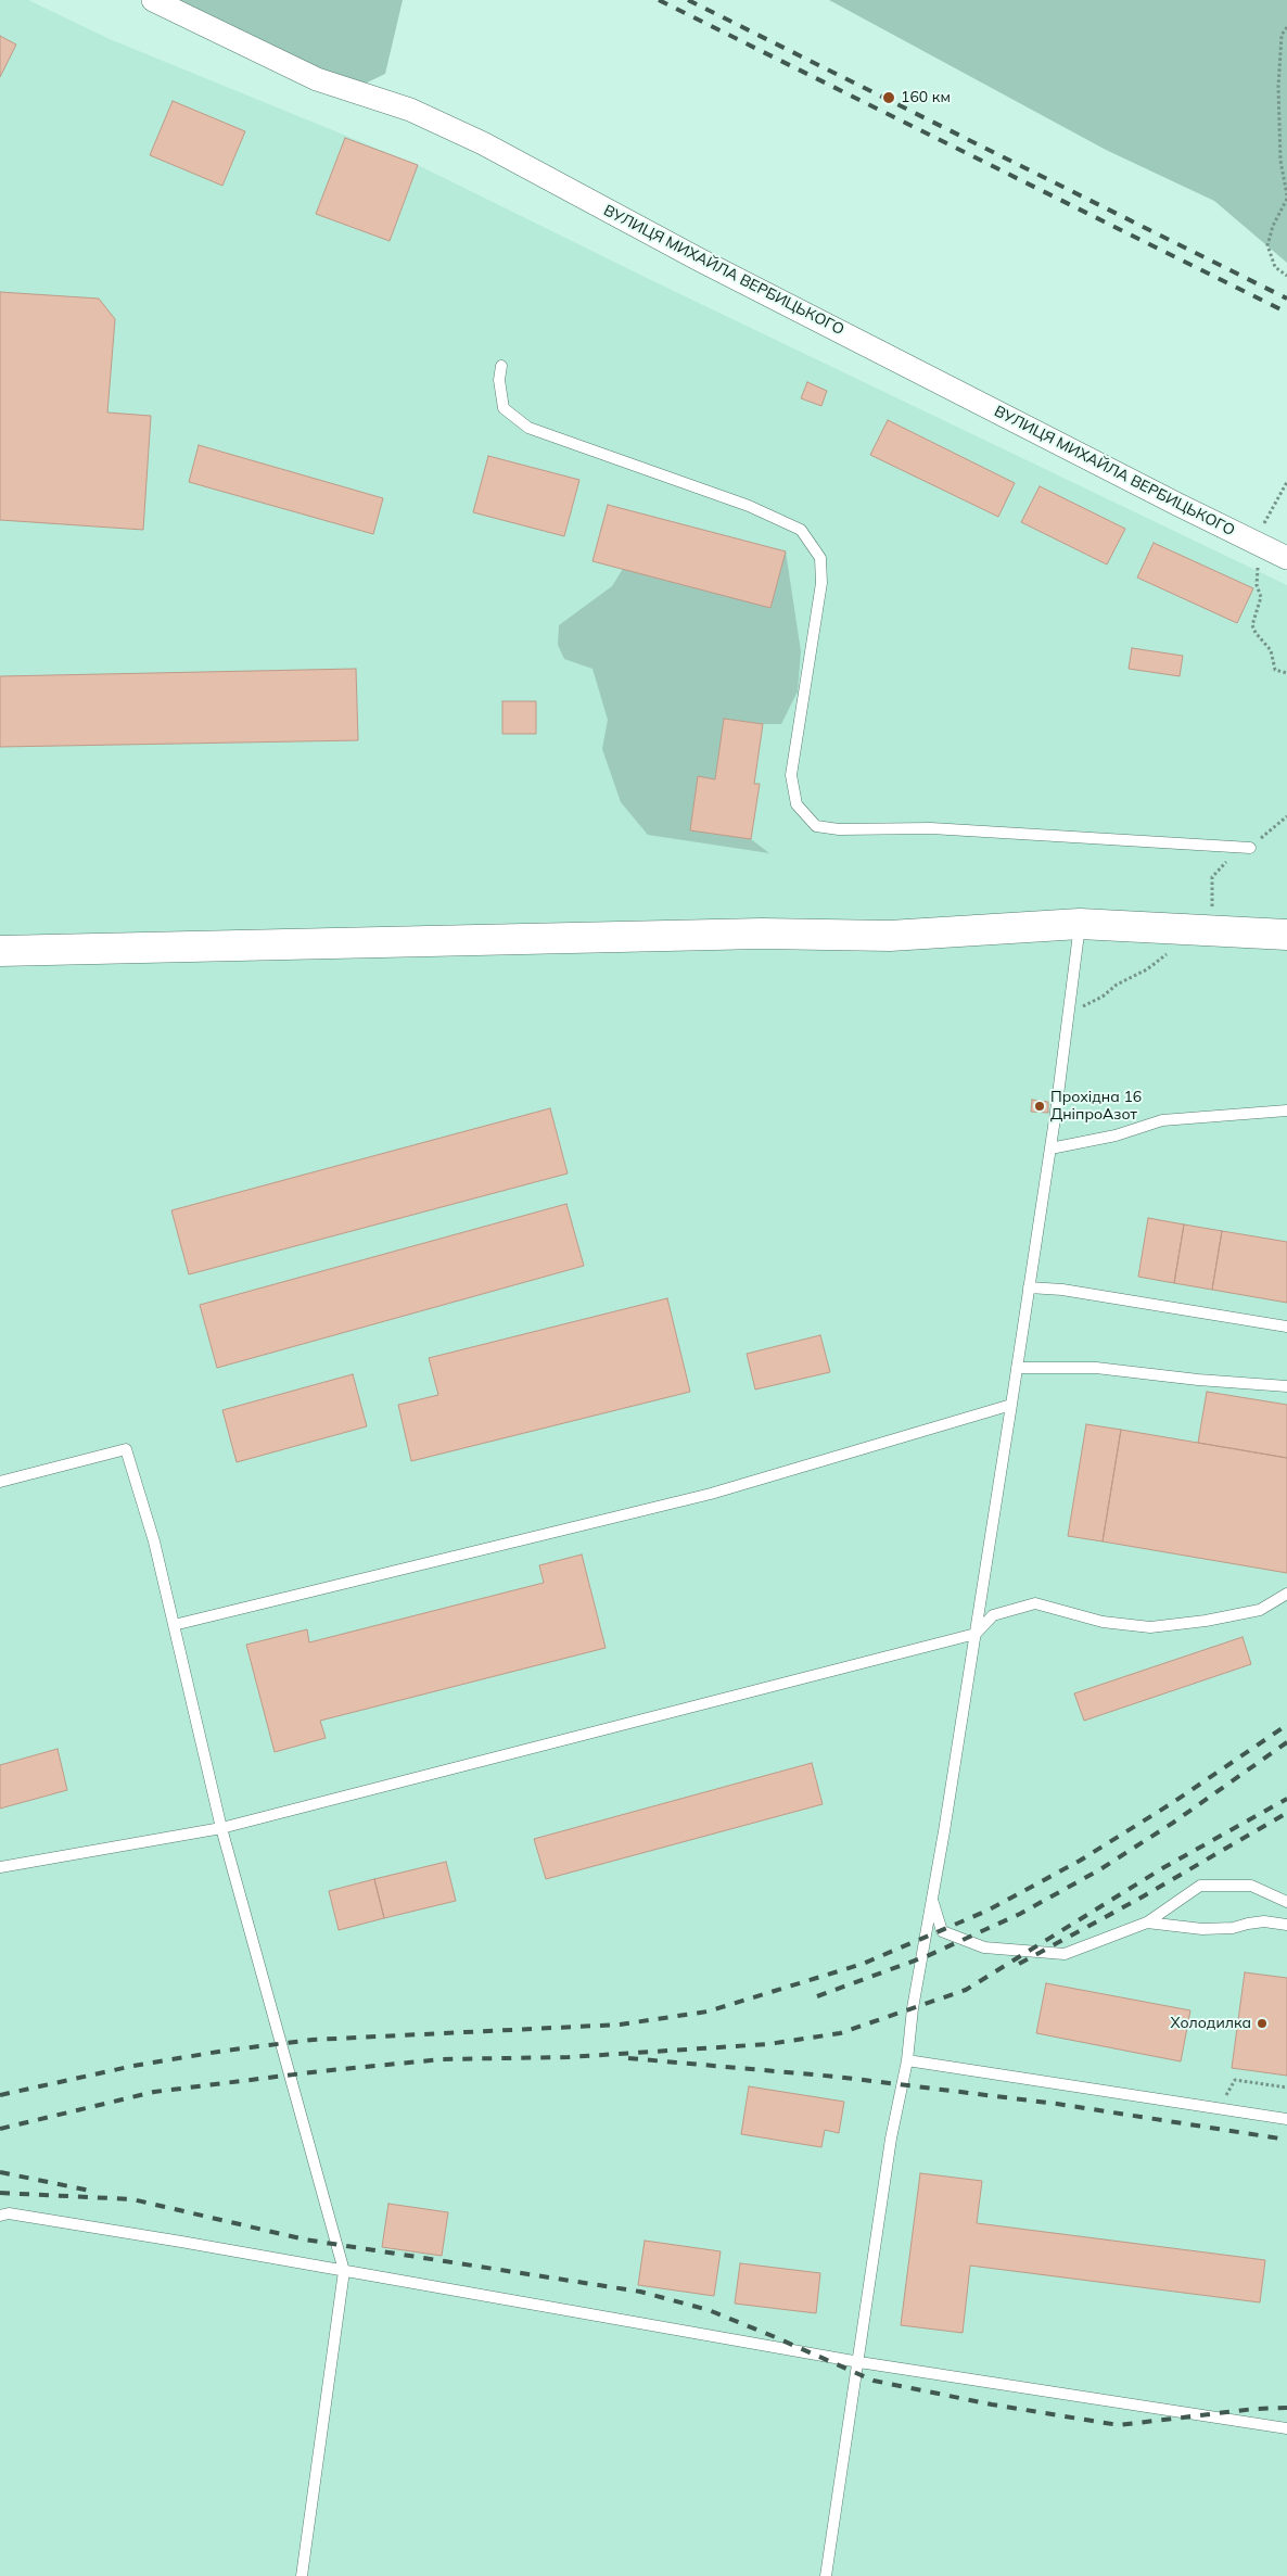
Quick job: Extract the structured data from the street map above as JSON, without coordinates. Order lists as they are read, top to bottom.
{
  "streets": {
    "street": ["ВУЛИЦЯ МИХАЙЛА ВЕРБИЦЬКОГО"]
  },
  "places": ["160 км", "Прохідна 16 ДніпроАзот", "Холодилка"]
}
